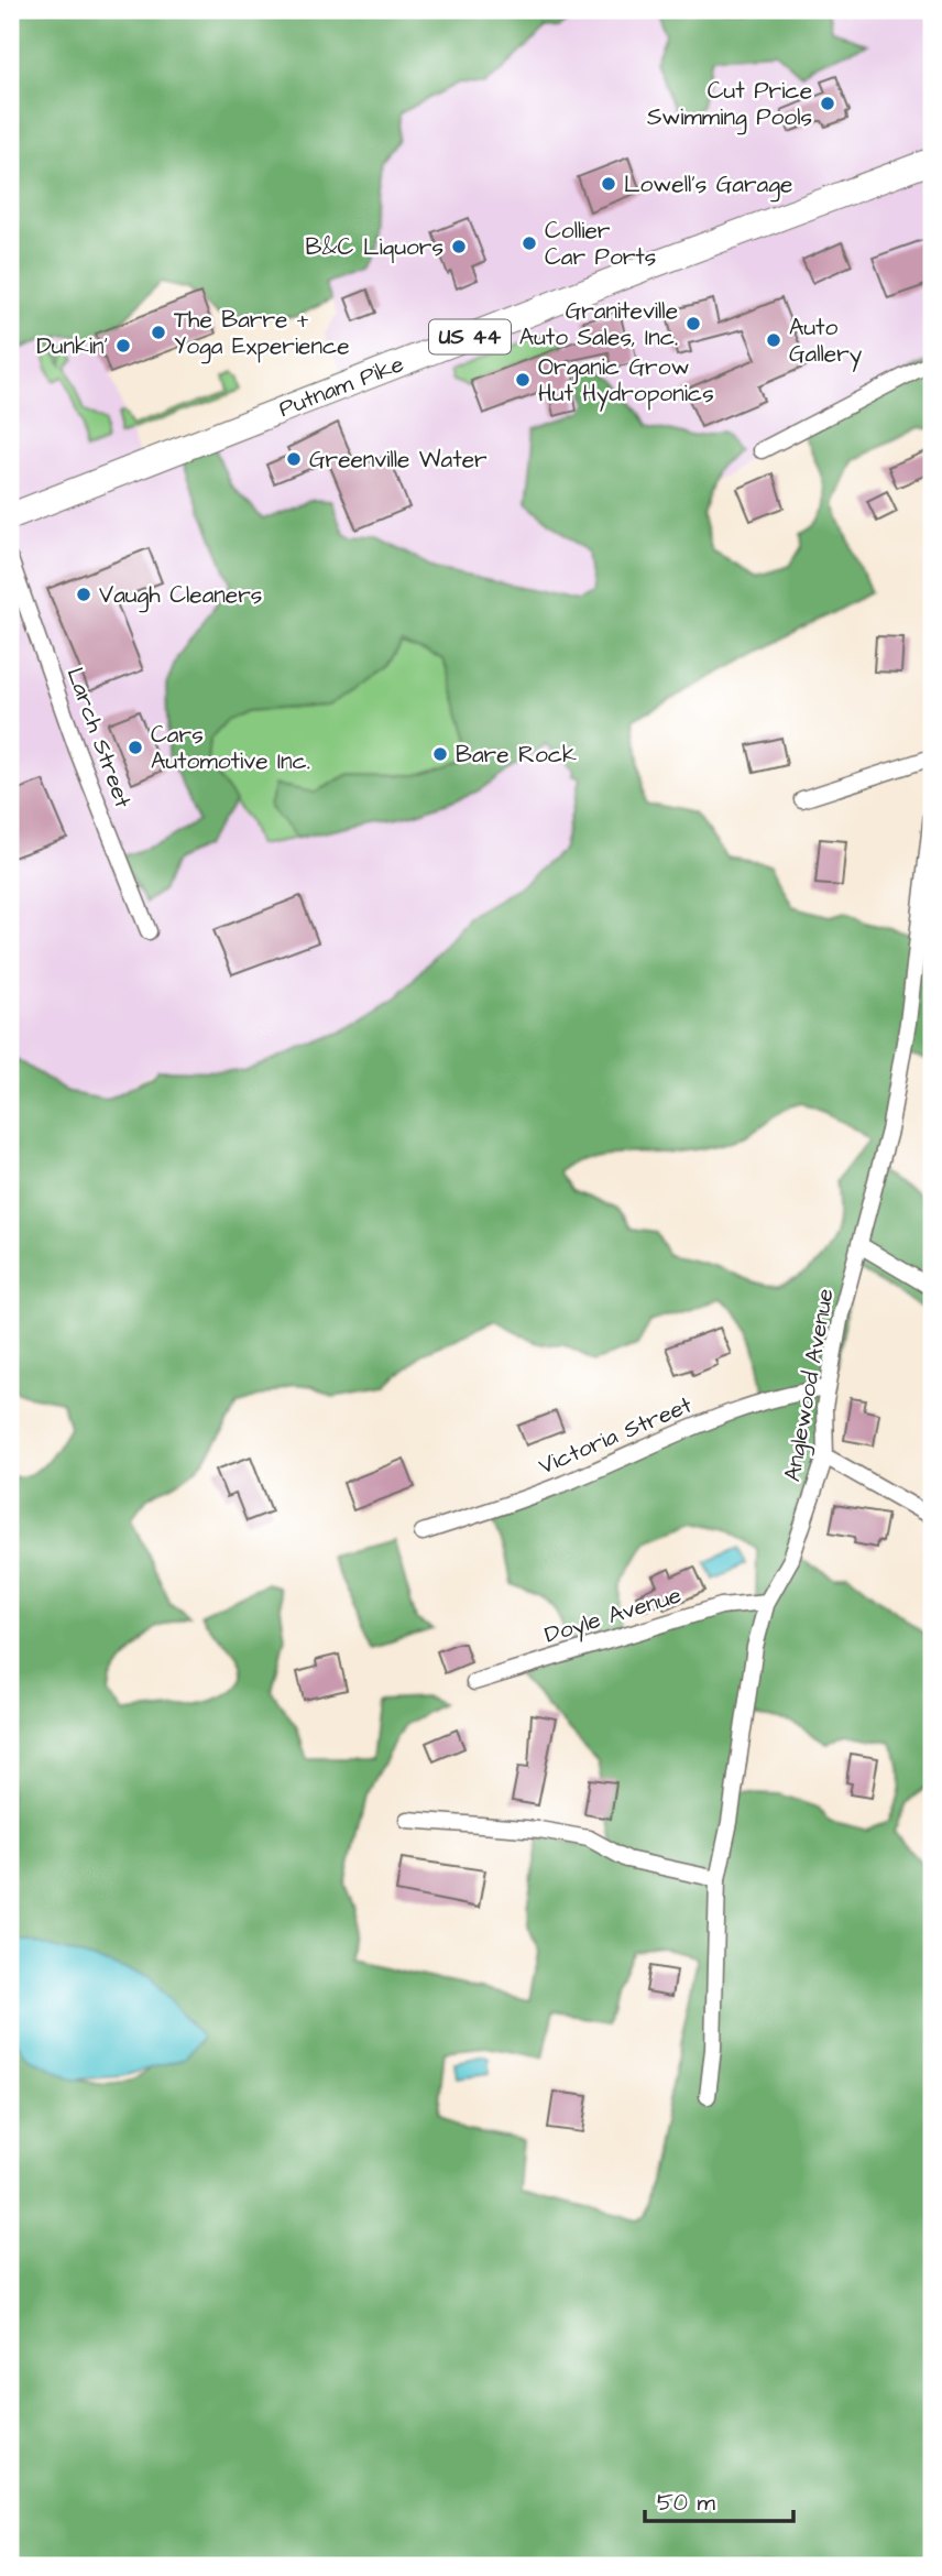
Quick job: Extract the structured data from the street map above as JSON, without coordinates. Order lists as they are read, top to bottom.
{
  "streets": {
    "main road": ["US 44", "Putnam Pike"],
    "street": [
      "Larch Street",
      "Anglewood Avenue",
      "Victoria Street",
      "Doyle Avenue"
    ]
  },
  "crossings": [
    ["Anglewood Avenue", "Victoria Street"],
    ["Anglewood Avenue", "Doyle Avenue"]
  ],
  "places": [
    "Cut Price Swimming Pools",
    "Lowell's Garage",
    "Collier Car Ports",
    "B&C Liquors",
    "Graniteville Auto Sales, Inc.",
    "The Barre + Yoga Experience",
    "Auto Gallery",
    "Dunkin'",
    "Organic Grow Hut Hydroponics",
    "Greenville Water",
    "Vaugh Cleaners",
    "Cars Automotive Inc.",
    "Bare Rock"
  ],
  "scale_bar": "50 m"
}
